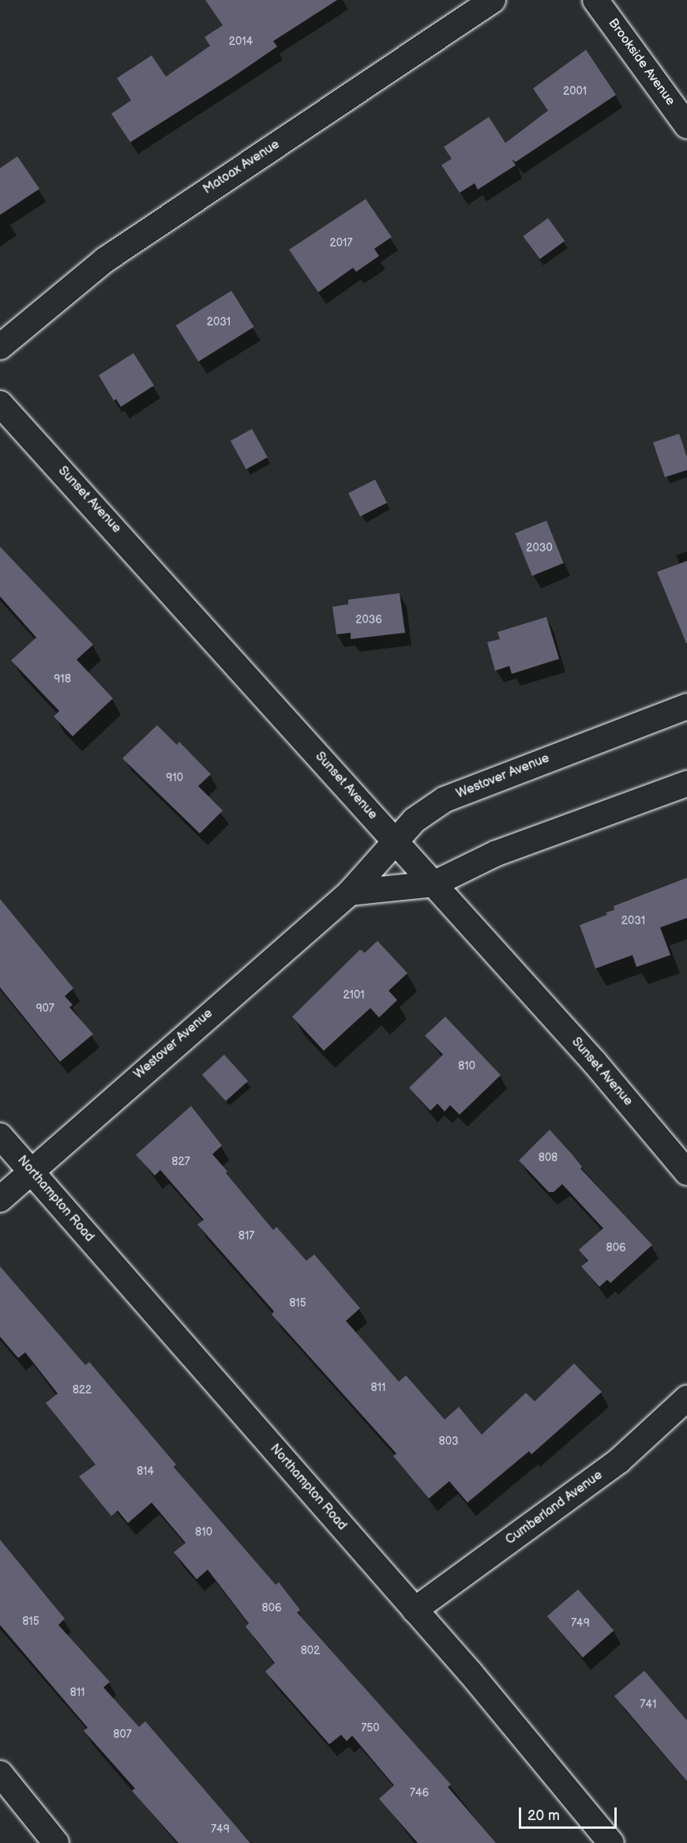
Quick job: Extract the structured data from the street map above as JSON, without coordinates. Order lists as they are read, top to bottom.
{
  "streets": {
    "street": [
      "Brookside Avenue",
      "Matoax Avenue",
      "Sunset Avenue",
      "Westover Avenue",
      "Northampton Road",
      "Cumberland Avenue"
    ]
  },
  "crossings": [
    ["Sunset Avenue", "Westover Avenue"],
    ["Westover Avenue", "Northampton Road"],
    ["Northampton Road", "Cumberland Avenue"]
  ],
  "house_numbers": [
    "2014",
    "2001",
    "2017",
    "2031",
    "2030",
    "2036",
    "918",
    "910",
    "2031",
    "2101",
    "907",
    "810",
    "808",
    "827",
    "817",
    "806",
    "815",
    "811",
    "822",
    "803",
    "814",
    "810",
    "806",
    "815",
    "749",
    "802",
    "811",
    "741",
    "750",
    "807",
    "746",
    "749"
  ],
  "scale_bar": "20 m"
}
